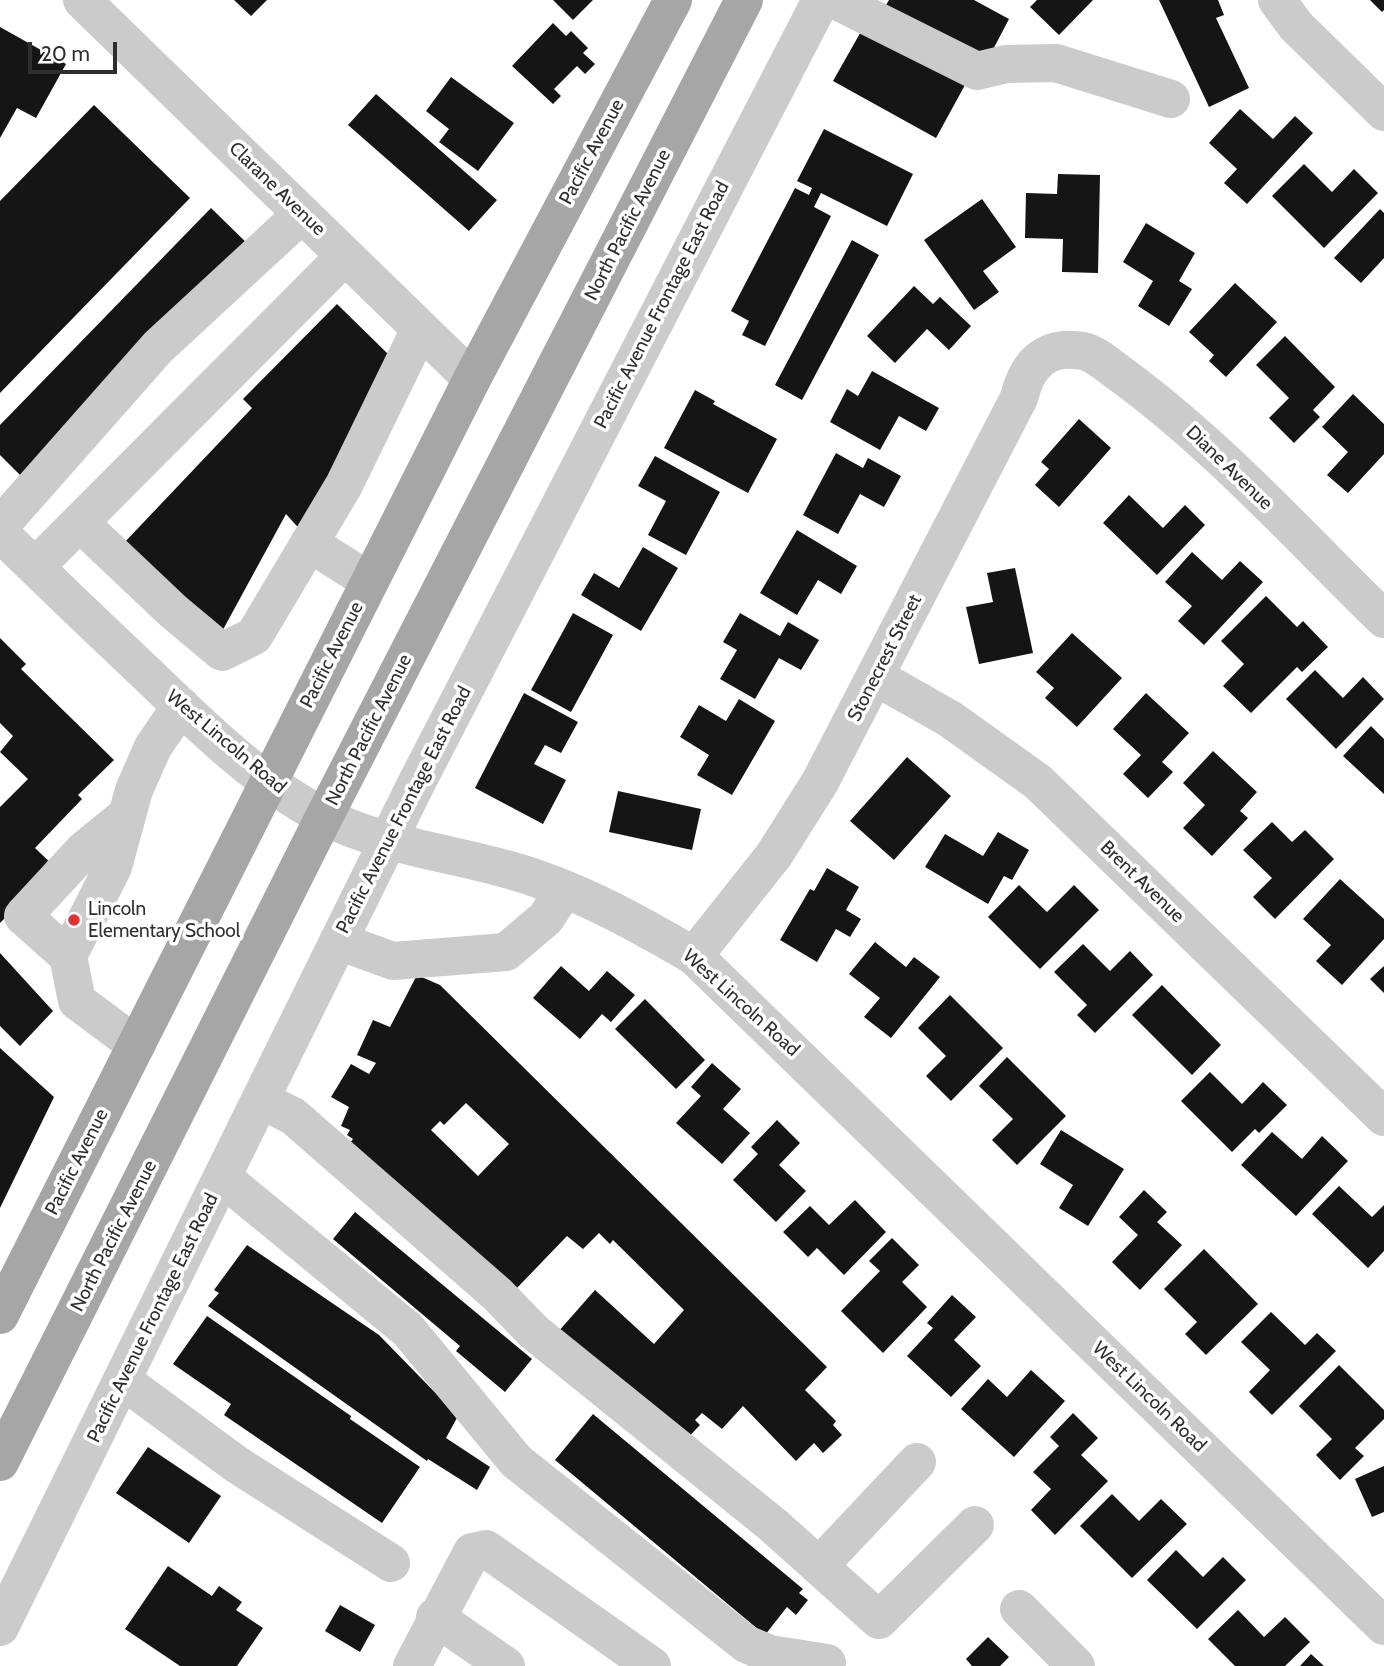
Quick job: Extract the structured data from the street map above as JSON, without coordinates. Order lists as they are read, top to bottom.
{
  "streets": {
    "main road": ["Pacific Avenue", "North Pacific Avenue"],
    "street": [
      "Clarane Avenue",
      "Pacific Avenue Frontage East Road",
      "Diane Avenue",
      "Stonecrest Street",
      "West Lincoln Road",
      "Brent Avenue"
    ]
  },
  "crossings": [
    ["Pacific Avenue", "Clarane Avenue"],
    ["Pacific Avenue", "West Lincoln Road"],
    ["North Pacific Avenue", "West Lincoln Road"],
    ["Pacific Avenue Frontage East Road", "West Lincoln Road"],
    ["Diane Avenue", "Stonecrest Street"],
    ["Stonecrest Street", "West Lincoln Road"],
    ["Stonecrest Street", "Brent Avenue"]
  ],
  "places": ["Lincoln Elementary School"],
  "scale_bar": "20 m"
}
